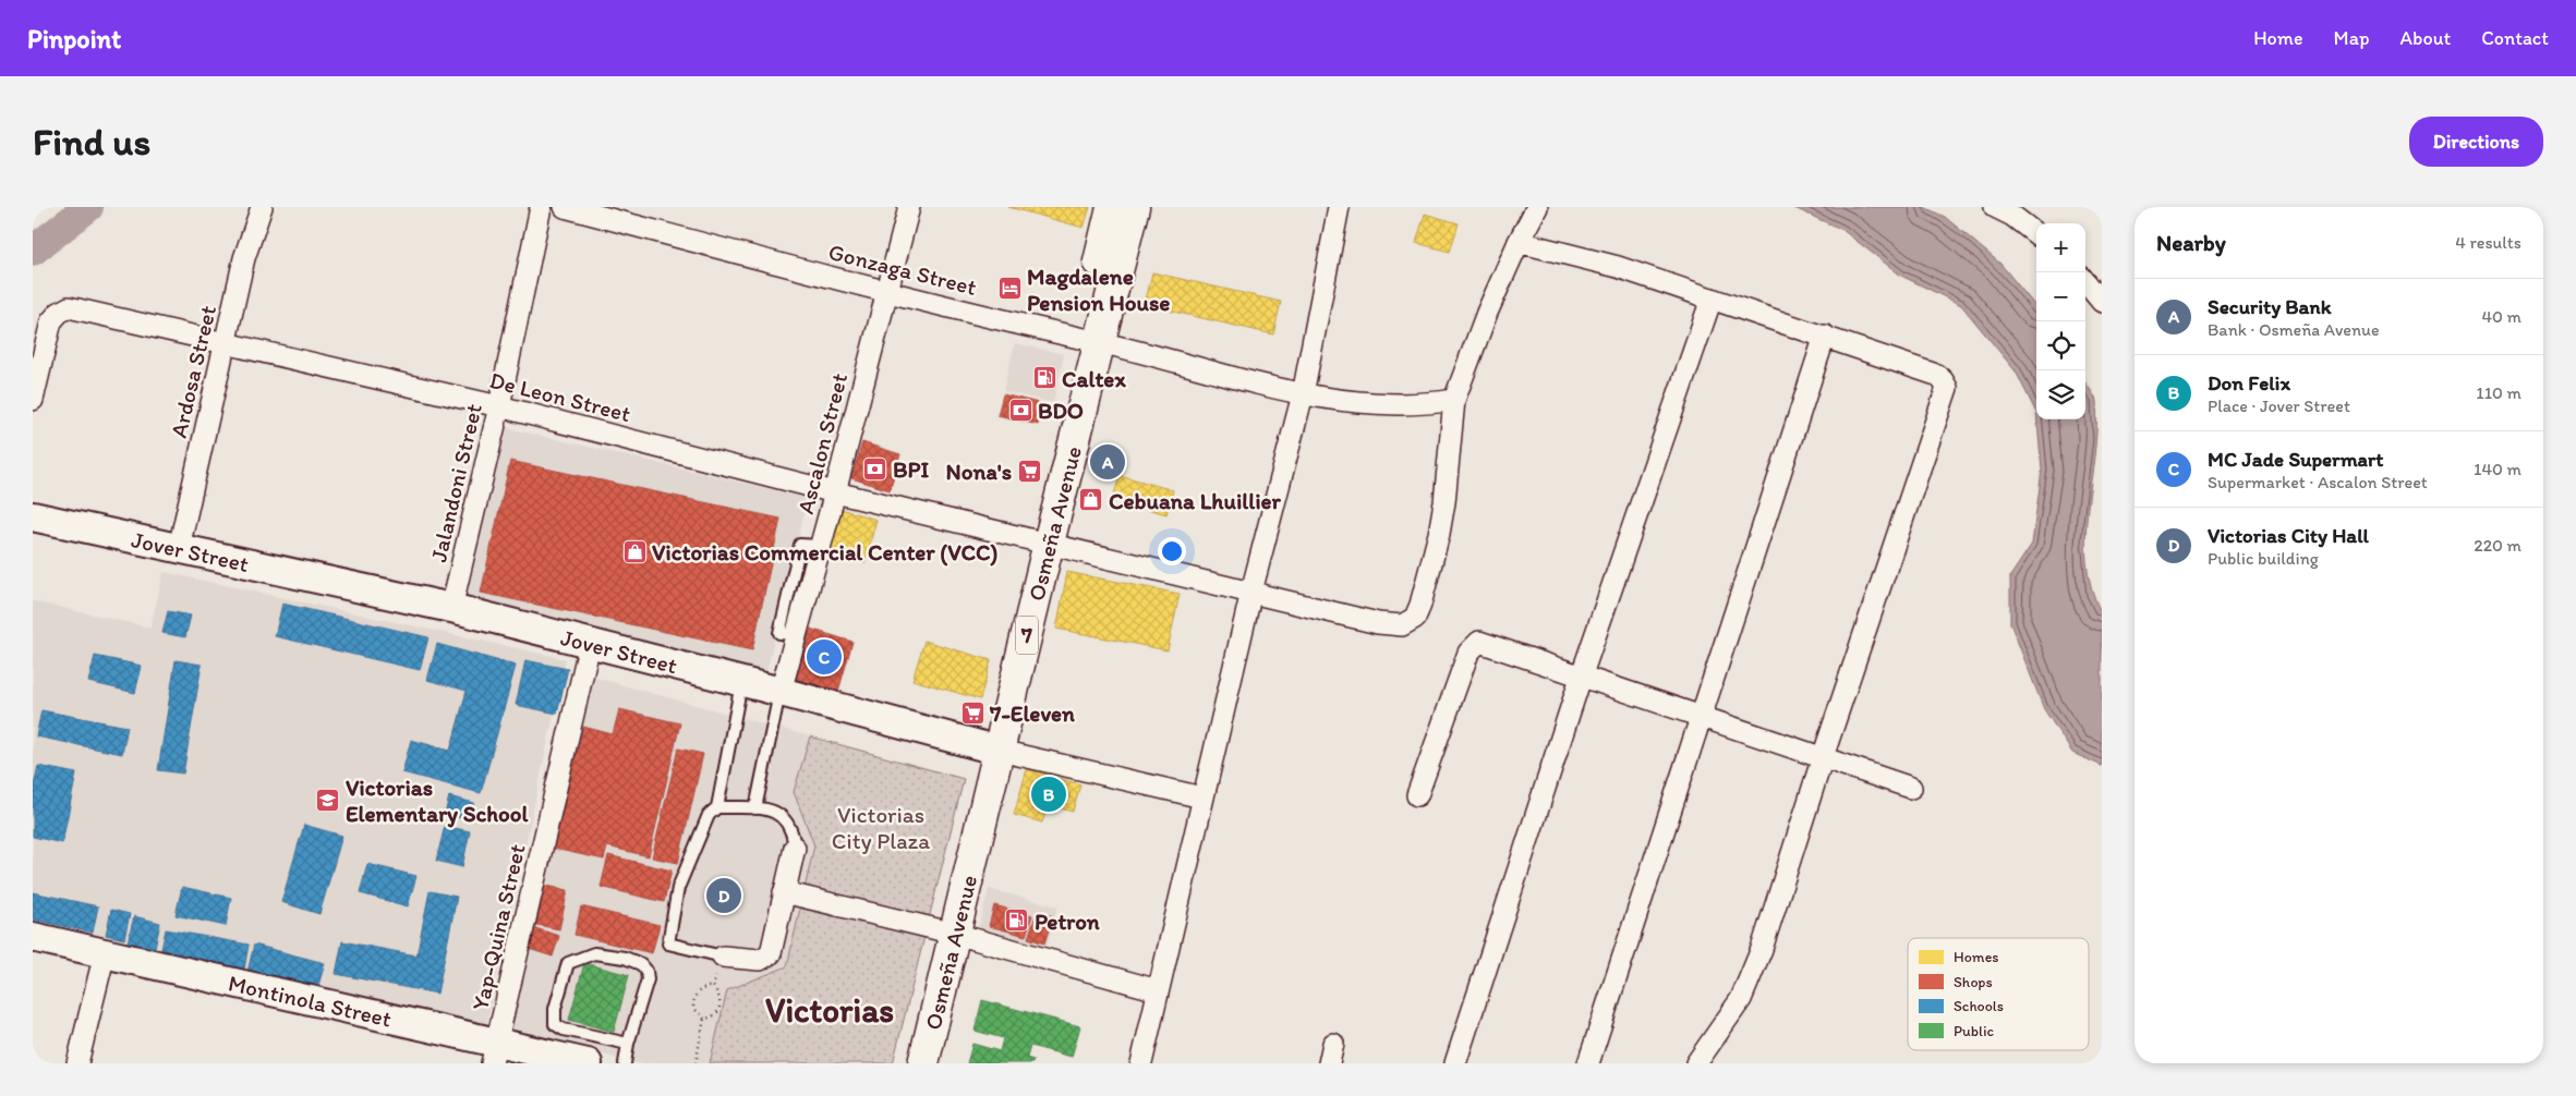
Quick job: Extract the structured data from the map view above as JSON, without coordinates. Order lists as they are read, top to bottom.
{
  "streets": {
    "main road": ["Osmeña Avenue", "7"],
    "street": [
      "Gonzaga Street",
      "Ardosa Street",
      "De Leon Street",
      "Ascalon Street",
      "Jalandoni Street",
      "Jover Street",
      "Yap-Quina Street",
      "Montinola Street"
    ]
  },
  "crossings": [
    ["Gonzaga Street", "De Leon Street"],
    ["Gonzaga Street", "Ascalon Street"],
    ["Gonzaga Street", "Osmeña Avenue"],
    ["Ardosa Street", "De Leon Street"],
    ["Ardosa Street", "Jover Street"],
    ["De Leon Street", "Ascalon Street"],
    ["De Leon Street", "Jalandoni Street"],
    ["De Leon Street", "Osmeña Avenue"],
    ["Ascalon Street", "Jover Street"],
    ["Jalandoni Street", "Jover Street"],
    ["Osmeña Avenue", "Jover Street"],
    ["Jover Street", "Yap-Quina Street"],
    ["Yap-Quina Street", "Montinola Street"]
  ],
  "districts": ["Victorias"],
  "parks": ["Victorias City Plaza"],
  "places": {
    "hotel": ["Magdalene Pension House"],
    "fuel station": ["Caltex", "Petron"],
    "bank": ["BDO", "BPI"],
    "supermarket": ["Nona's", "7-Eleven"],
    "shop": ["Cebuana Lhuillier", "Victorias Commercial Center (VCC)"],
    "school or university": ["Victorias Elementary School"]
  },
  "legend": [
    "Homes",
    "Shops",
    "Schools",
    "Public"
  ],
  "page": {
    "header": "Pinpoint",
    "nav": [
      "Home",
      "Map",
      "About",
      "Contact"
    ],
    "buttons": "Directions",
    "title": "Find us",
    "heading": ["Nearby", "4 results"],
    "map_buttons": ["+", "−"],
    "list": [
      {
        "mark": "A",
        "name": "Security Bank",
        "note": "Bank · Osmeña Avenue",
        "value": "40 m"
      },
      {
        "mark": "B",
        "name": "Don Felix",
        "note": "Place · Jover Street",
        "value": "110 m"
      },
      {
        "mark": "C",
        "name": "MC Jade Supermart",
        "note": "Supermarket · Ascalon Street",
        "value": "140 m"
      },
      {
        "mark": "D",
        "name": "Victorias City Hall",
        "note": "Public building",
        "value": "220 m"
      }
    ],
    "pins": [
      "A",
      "C",
      "B",
      "D"
    ]
  }
}
